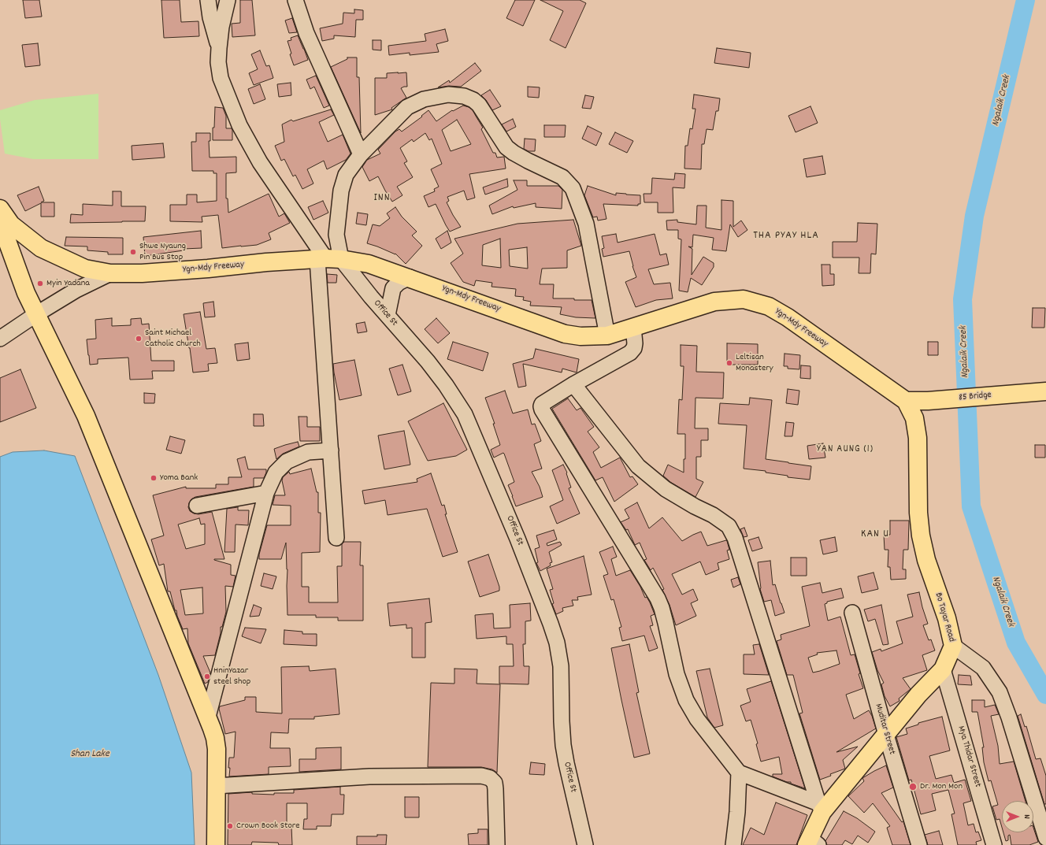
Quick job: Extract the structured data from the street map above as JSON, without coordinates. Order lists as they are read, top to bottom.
{
  "streets": {
    "main road": ["Ygn-Mdy Freeway", "85 Bridge", "Bo Tayar Road"],
    "street": ["Office St", "Muditar Street", "Mya Thidar Street"]
  },
  "crossings": [
    ["Ygn-Mdy Freeway", "Office St"],
    ["Ygn-Mdy Freeway", "85 Bridge"],
    ["Ygn-Mdy Freeway", "Bo Tayar Road"],
    ["85 Bridge", "Bo Tayar Road"],
    ["Bo Tayar Road", "Muditar Street"],
    ["Bo Tayar Road", "Mya Thidar Street"]
  ],
  "districts": [
    "INN",
    "THA PYAY HLA",
    "YAN AUNG (1)",
    "KAN U"
  ],
  "water": ["Ngalaik Creek", "Shan Lake"],
  "places": [
    "Shwe Nyaung Pin Bus Stop",
    "Myin Yadana",
    "Saint Michael Catholic Church",
    "Leltisan Monastery",
    "Yoma Bank",
    "HninYazar steel Shop",
    "Dr. Mon Mon",
    "Crown Book Store"
  ],
  "north": "right"
}
